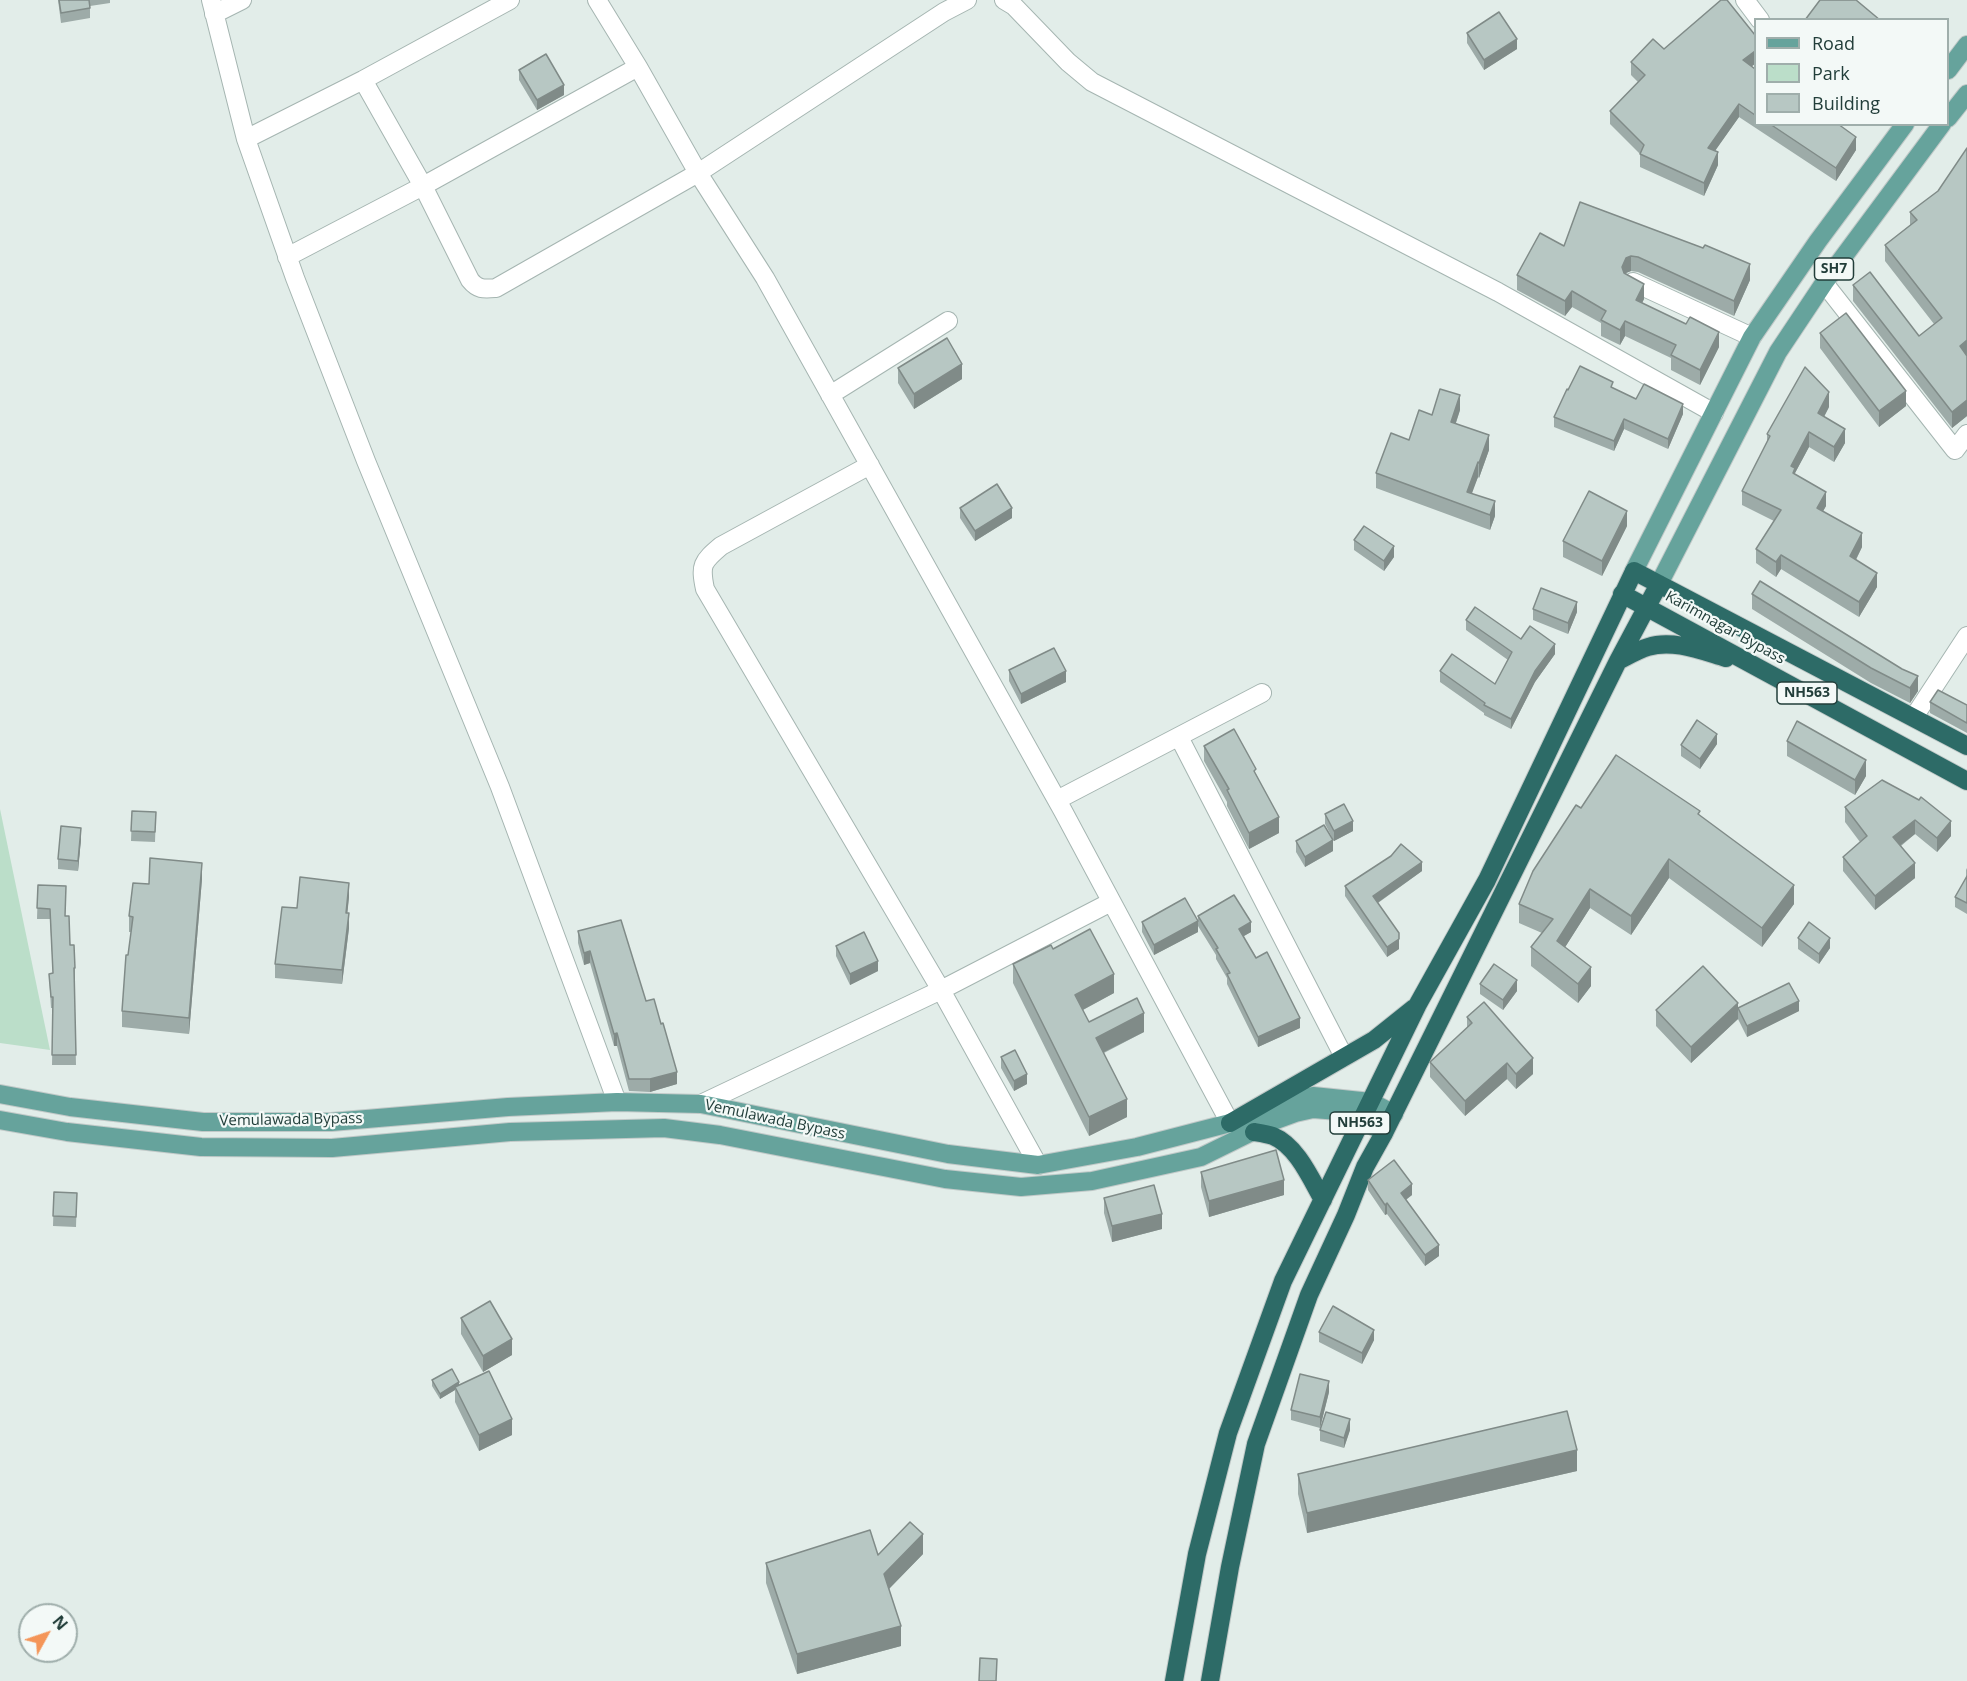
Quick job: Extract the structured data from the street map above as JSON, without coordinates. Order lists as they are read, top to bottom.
{
  "streets": {
    "highway": ["Karimnagar Bypass", "NH563"],
    "main road": ["SH7", "Vemulawada Bypass"]
  },
  "crossings": [
    ["SH7", "Karimnagar Bypass"],
    ["SH7", "NH563"],
    ["Karimnagar Bypass", "NH563"],
    ["NH563", "Vemulawada Bypass"]
  ],
  "legend": ["Road", "Park", "Building"],
  "north": "top right"
}
